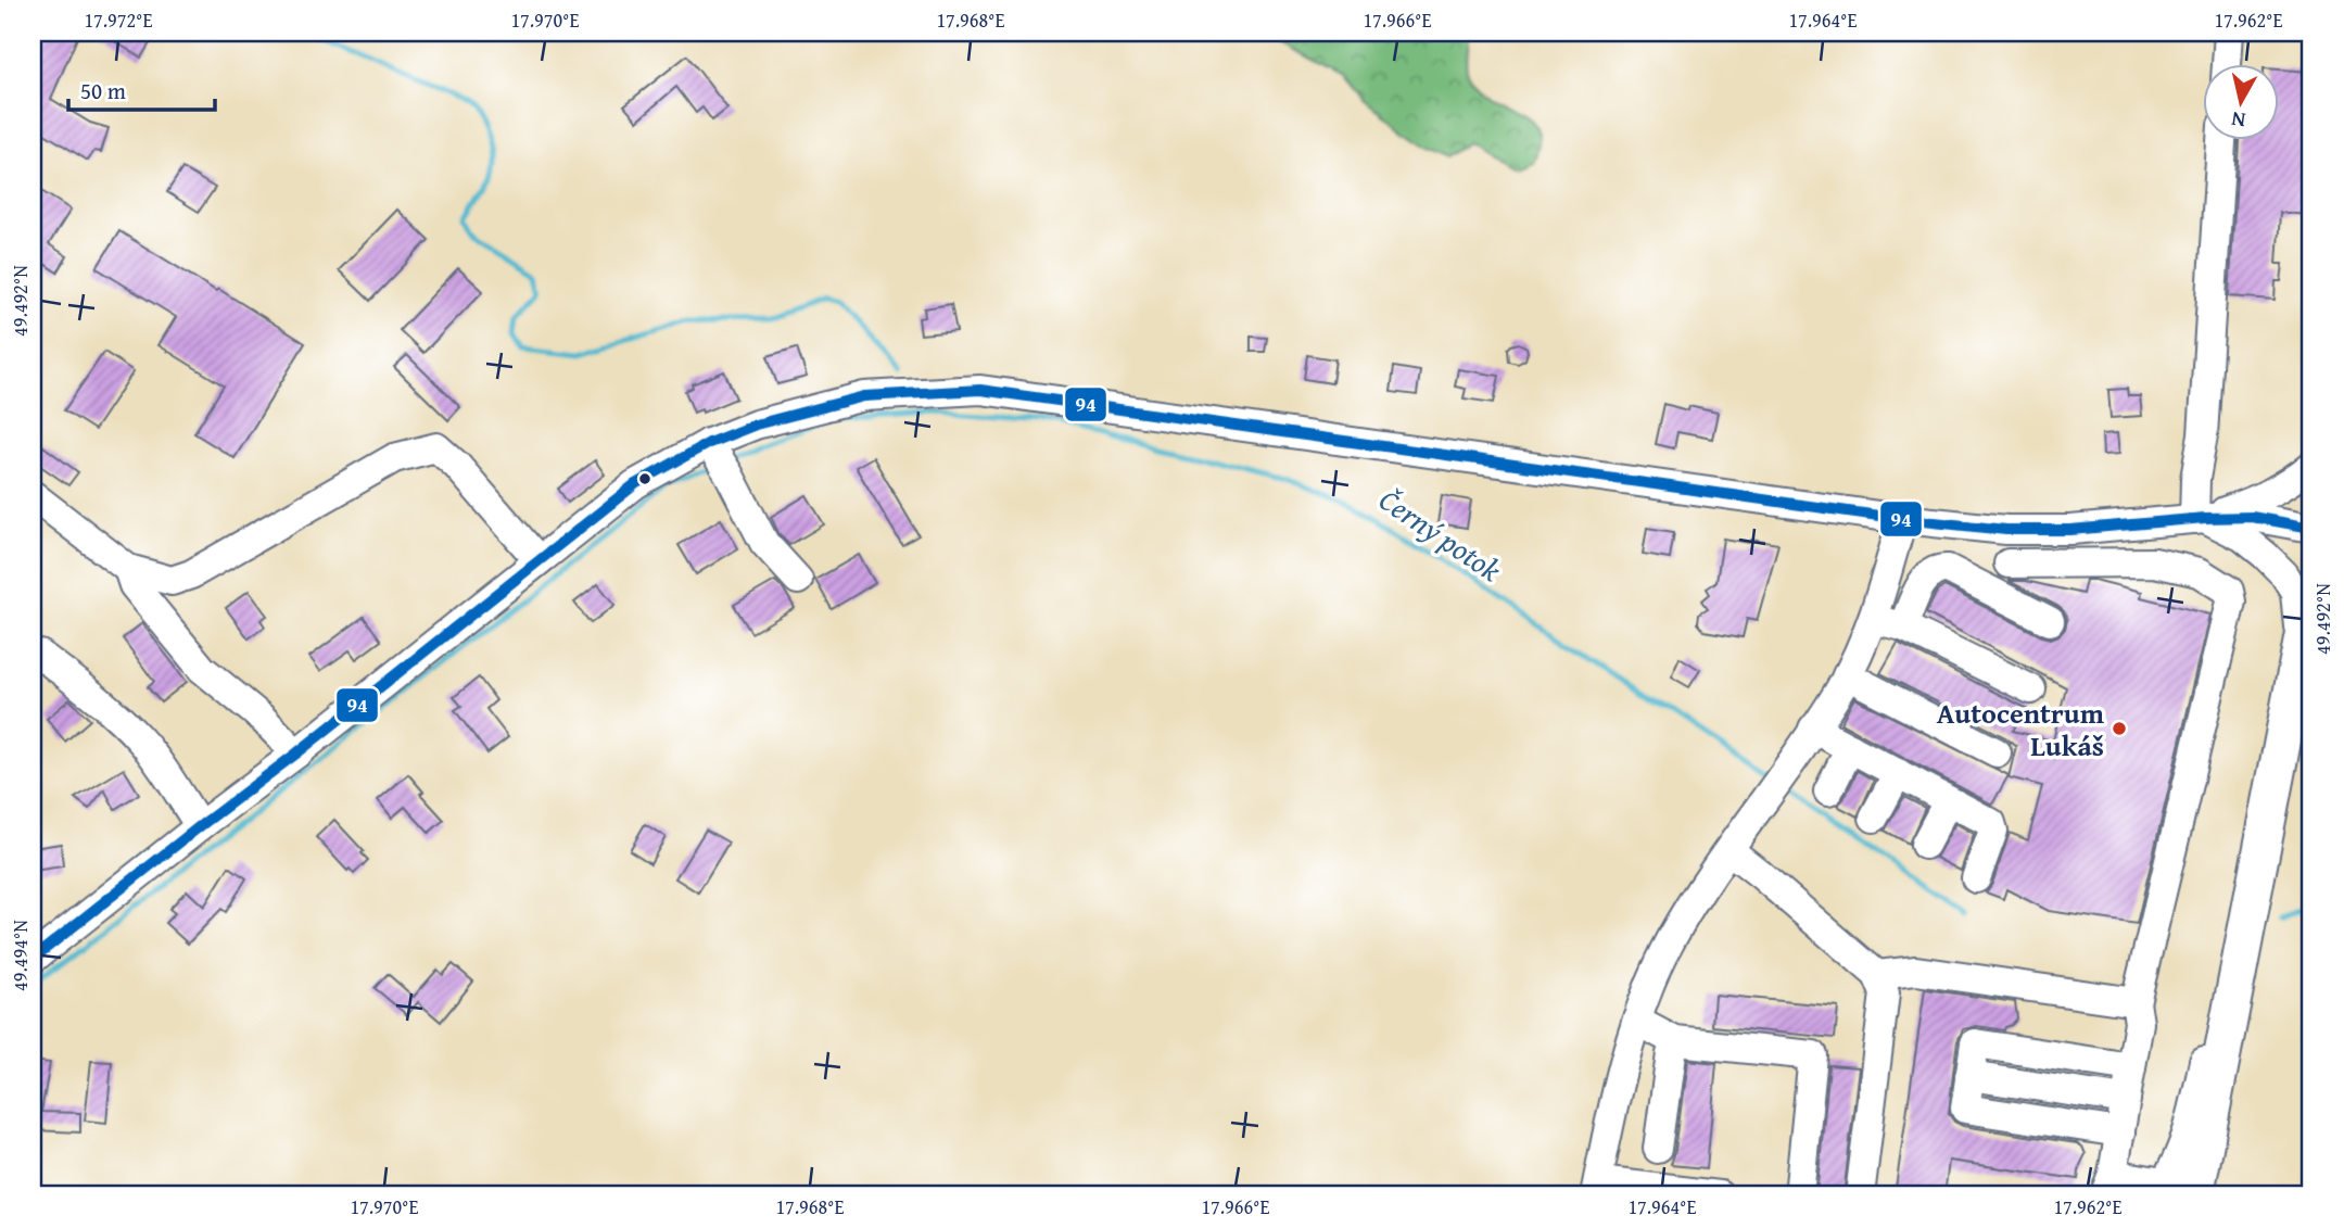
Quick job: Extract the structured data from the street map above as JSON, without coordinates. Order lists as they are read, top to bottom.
{
  "water": ["Černý potok"],
  "places": ["Autocentrum Lukáš"],
  "lines": ["transit line 94"],
  "scale_bar": "50 m",
  "north": "bottom",
  "coordinates": [
    "17.972°E",
    "17.970°E",
    "17.968°E",
    "17.966°E",
    "17.964°E",
    "17.962°E",
    "49.492°N",
    "49.494°N"
  ]
}
